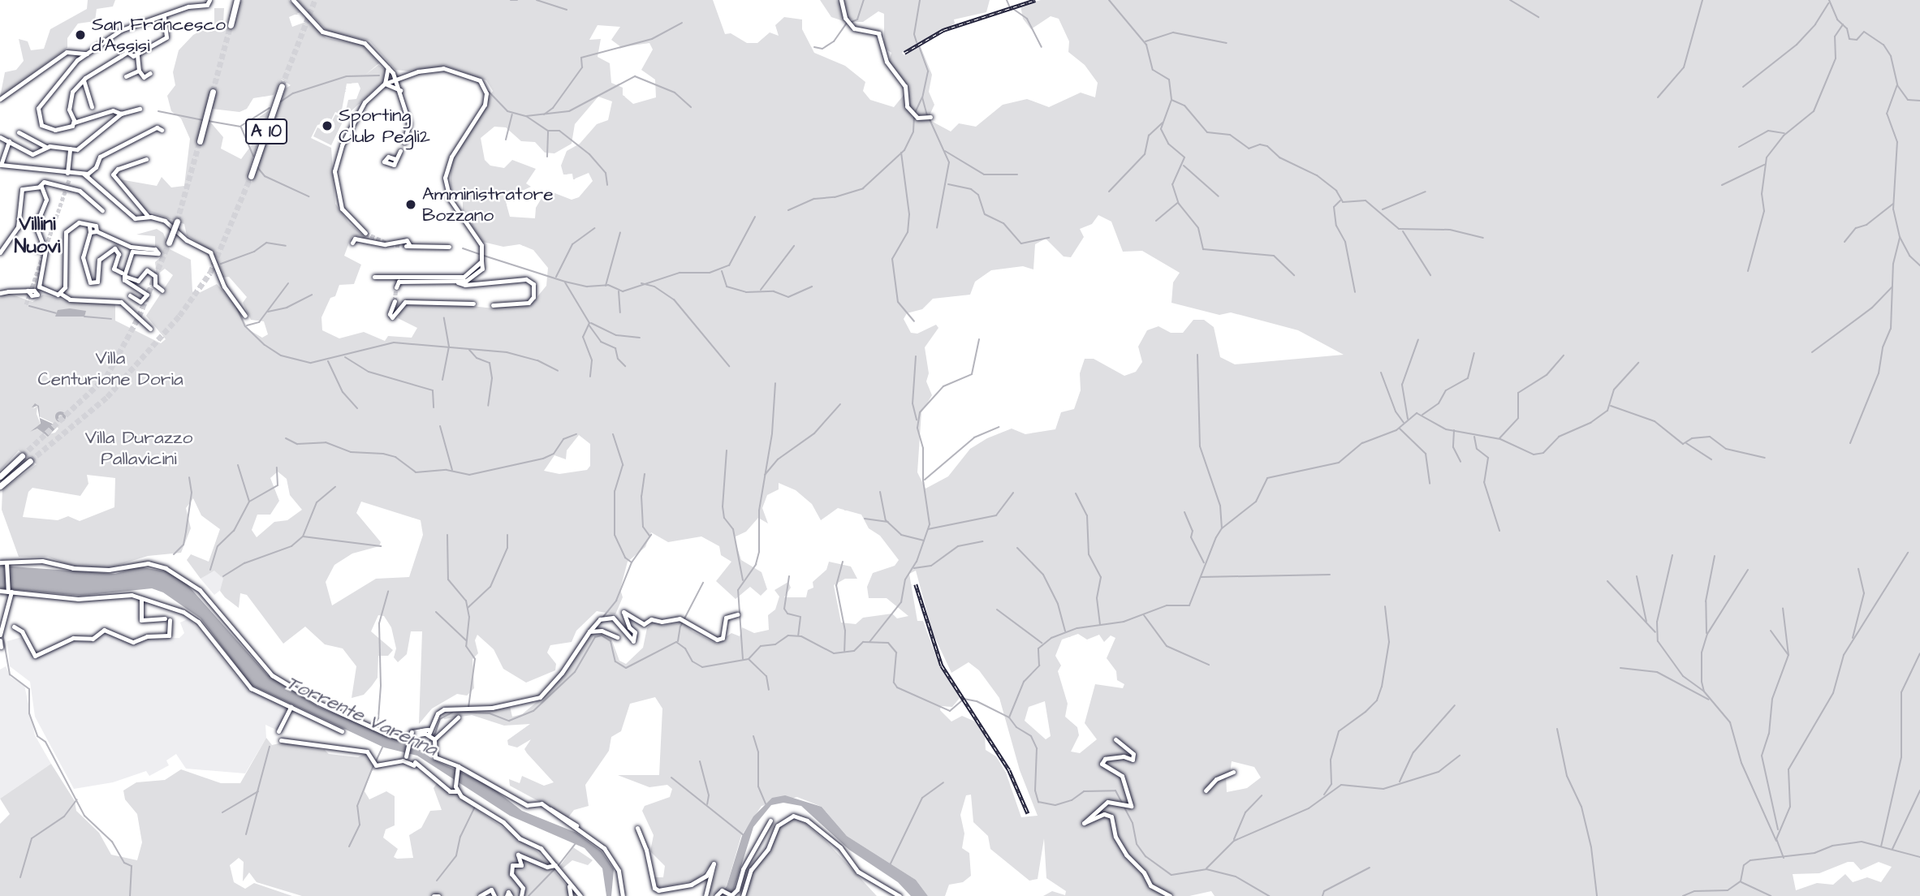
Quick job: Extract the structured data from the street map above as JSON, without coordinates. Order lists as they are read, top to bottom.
{
  "streets": {
    "highway": ["A 10"]
  },
  "districts": ["Villini Nuovi"],
  "water": ["Torrente Varenna"],
  "parks": ["Villa Centurione Doria", "Villa Durazzo Pallavicini"],
  "places": ["San Francesco d'Assisi", "Sporting Club Pegli2", "Amministratore Bozzano"]
}
